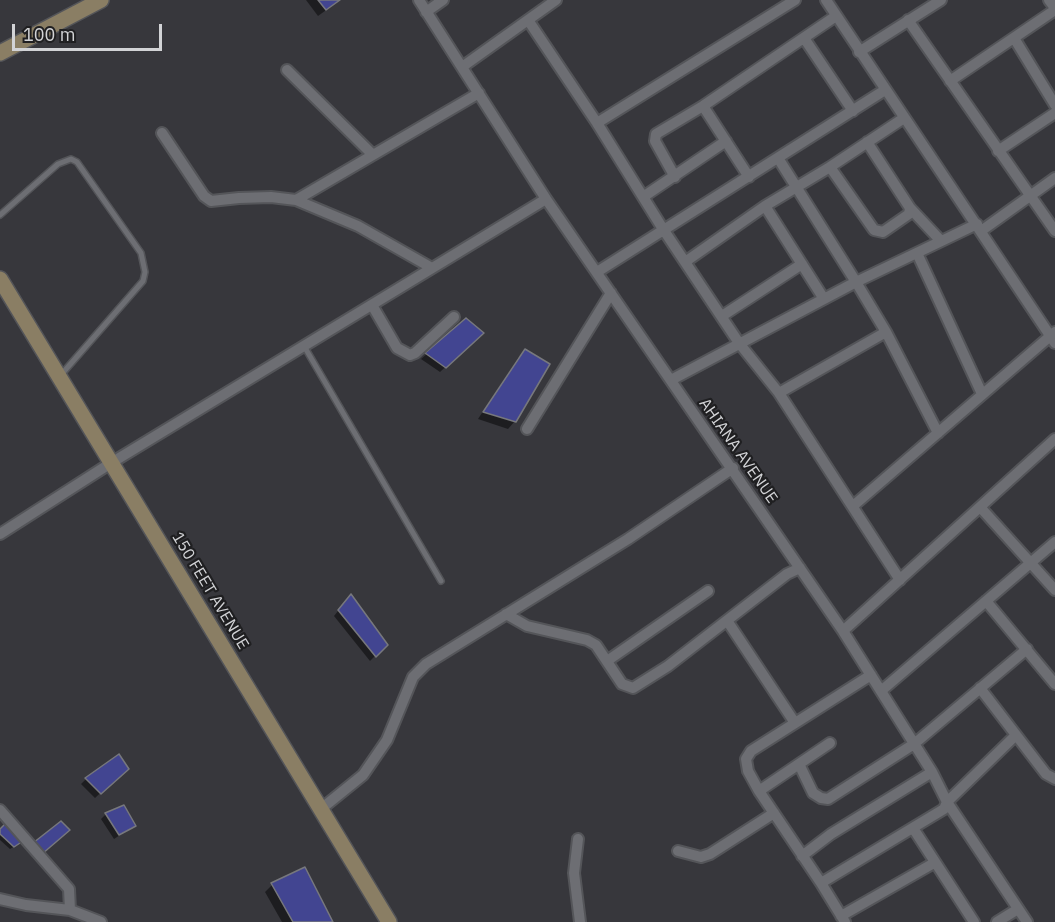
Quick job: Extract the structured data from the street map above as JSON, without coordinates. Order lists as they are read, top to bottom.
{
  "streets": {
    "street": ["AHIANA AVENUE", "150 FEET AVENUE"]
  },
  "scale_bar": "100 m"
}
